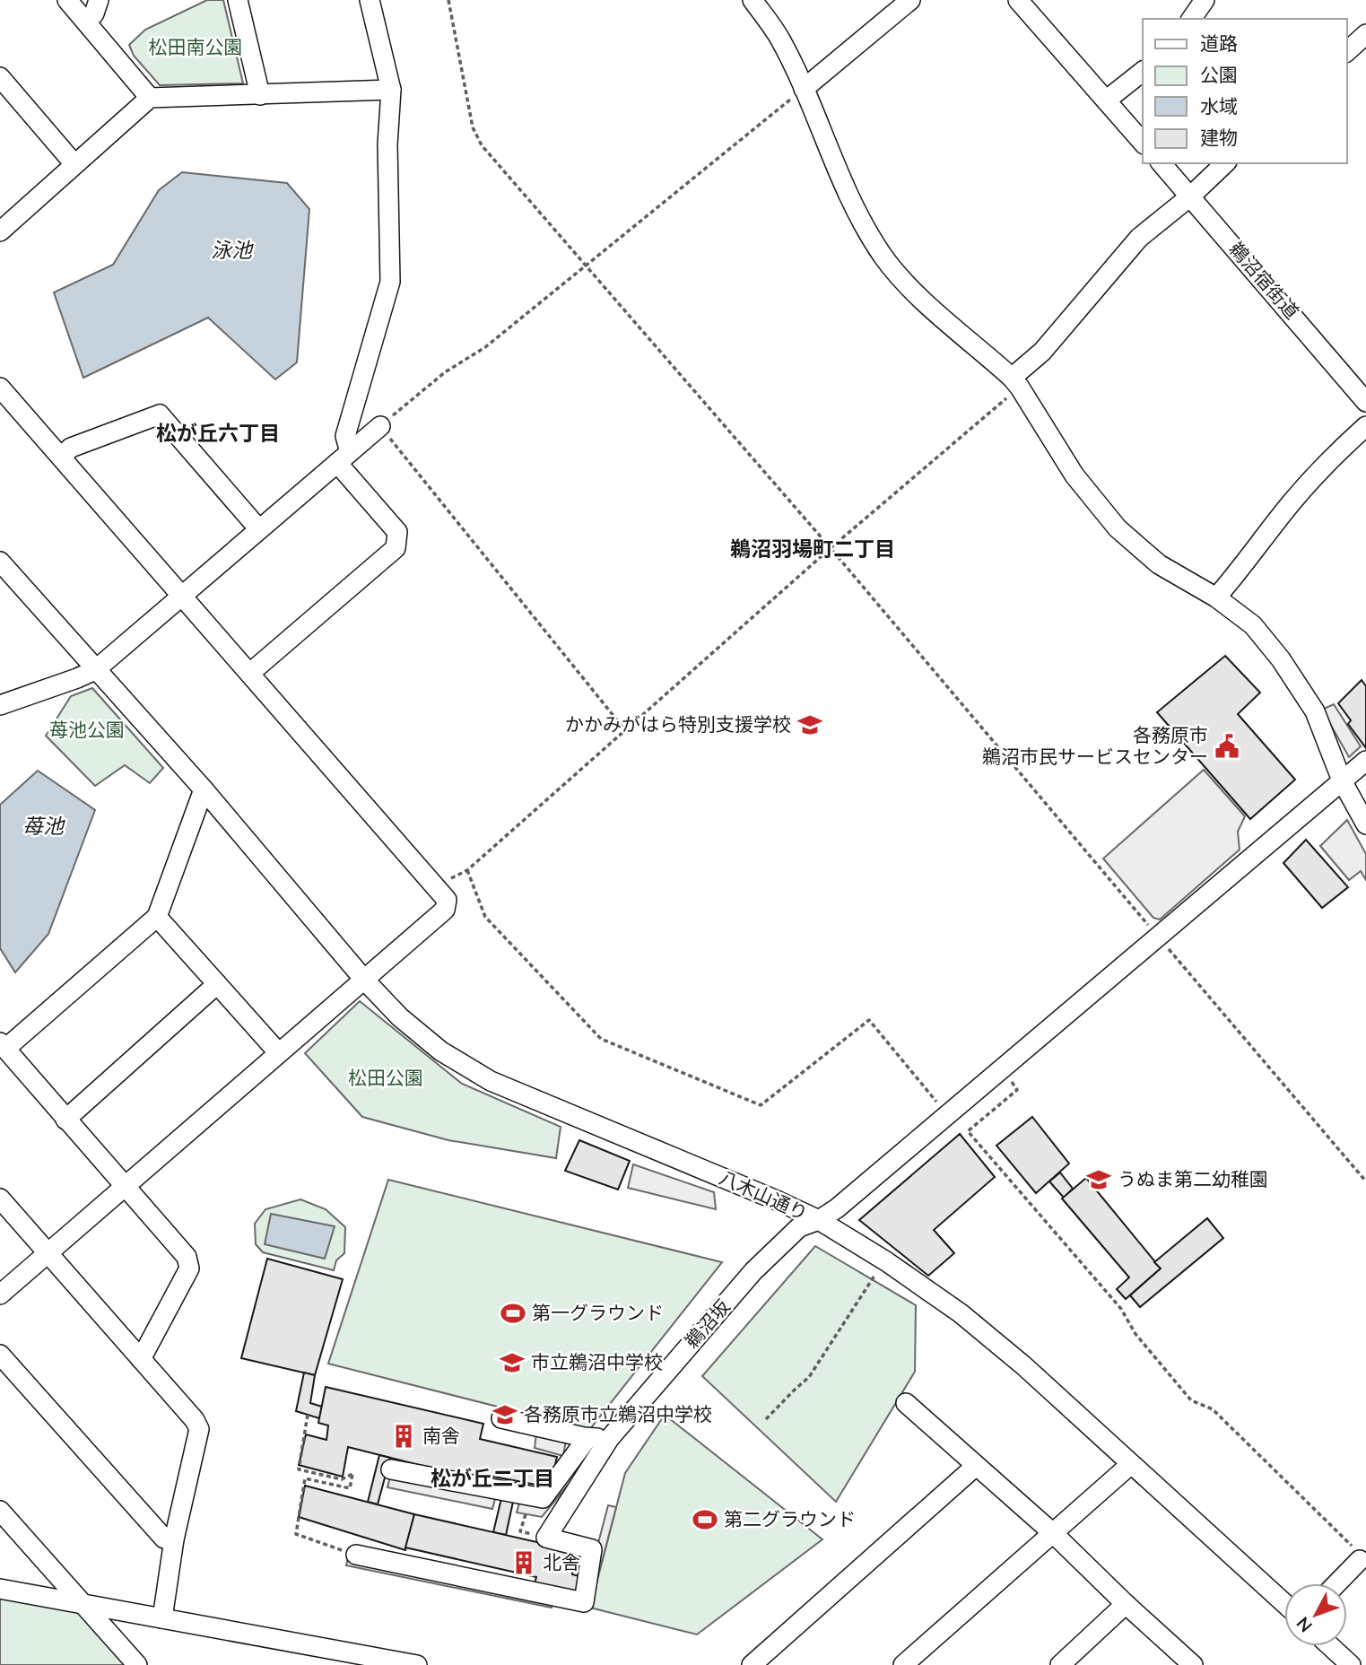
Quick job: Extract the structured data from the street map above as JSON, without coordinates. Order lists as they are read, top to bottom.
{
  "streets": {
    "street": ["鵜沼宿街道", "八木山通り", "鵜沼坂"]
  },
  "crossings": [
    ["八木山通り", "鵜沼坂"]
  ],
  "districts": ["松が丘六丁目", "鵜沼羽場町二丁目", "松が丘二丁目"],
  "water": ["泳池", "苺池"],
  "parks": ["松田南公園", "苺池公園", "松田公園"],
  "places": {
    "school or university": [
      "かかみがはら特別支援学校",
      "うぬま第二幼稚園",
      "市立鵜沼中学校",
      "各務原市立鵜沼中学校"
    ],
    "public building": ["各務原市 鵜沼市民サービスセンター"],
    "sports": ["第一グラウンド", "第二グラウンド"],
    "building": ["南舎", "北舎"]
  },
  "legend": [
    "道路",
    "公園",
    "水域",
    "建物"
  ],
  "north": "bottom left"
}
